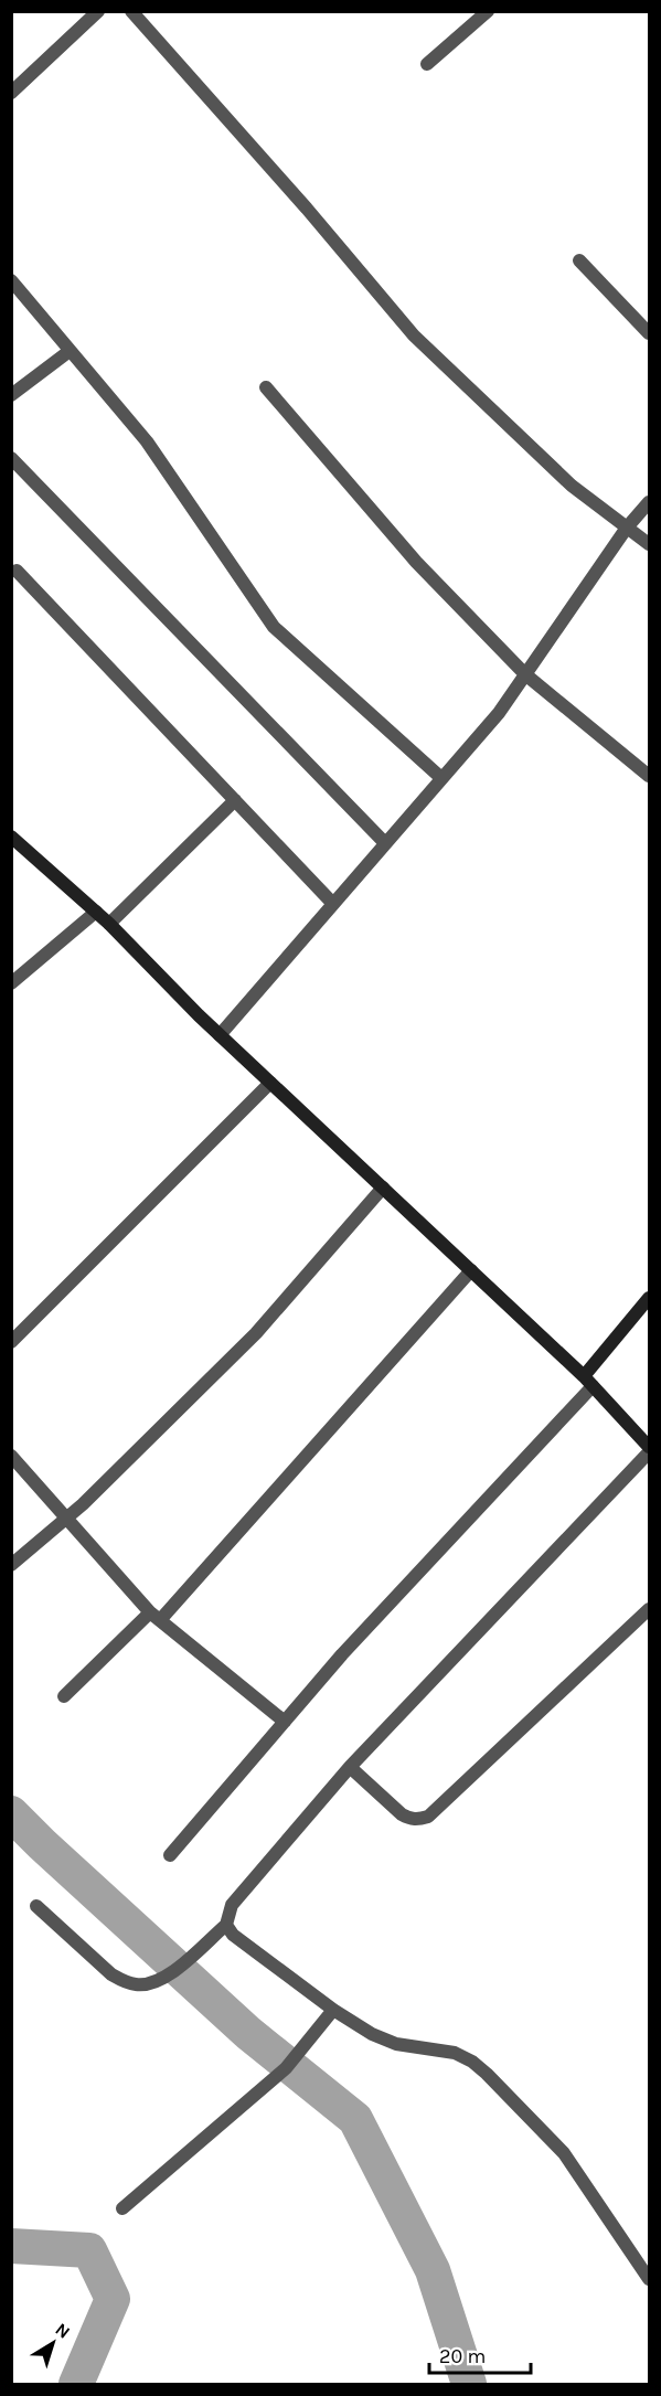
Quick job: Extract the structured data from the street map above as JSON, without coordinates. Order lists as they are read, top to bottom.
{
  "scale_bar": "20 m",
  "north": "top right"
}
